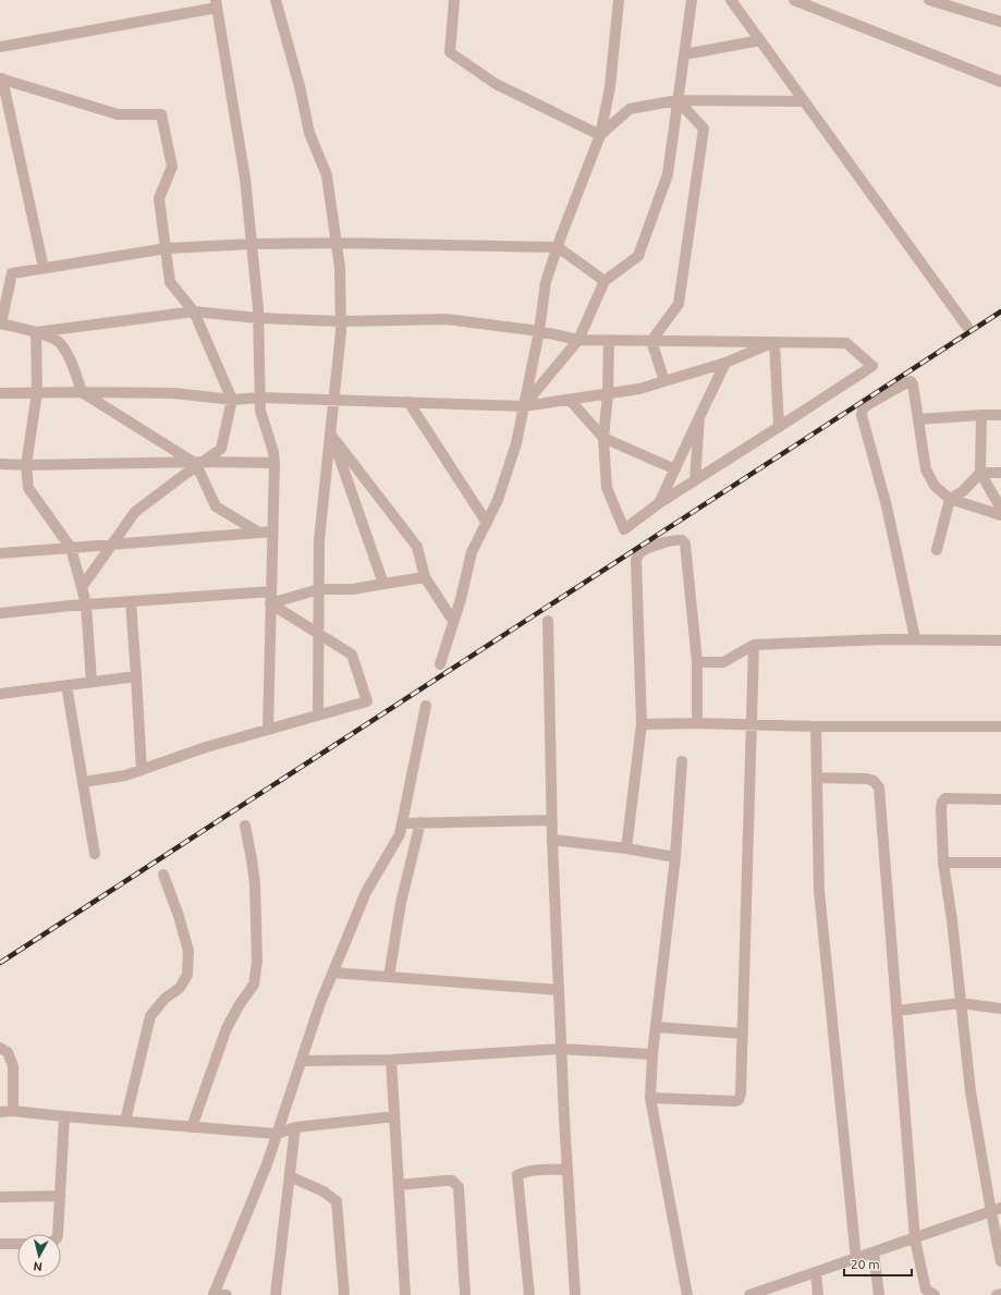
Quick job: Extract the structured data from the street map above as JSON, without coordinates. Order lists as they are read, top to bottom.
{
  "scale_bar": "20 m",
  "north": "bottom"
}
